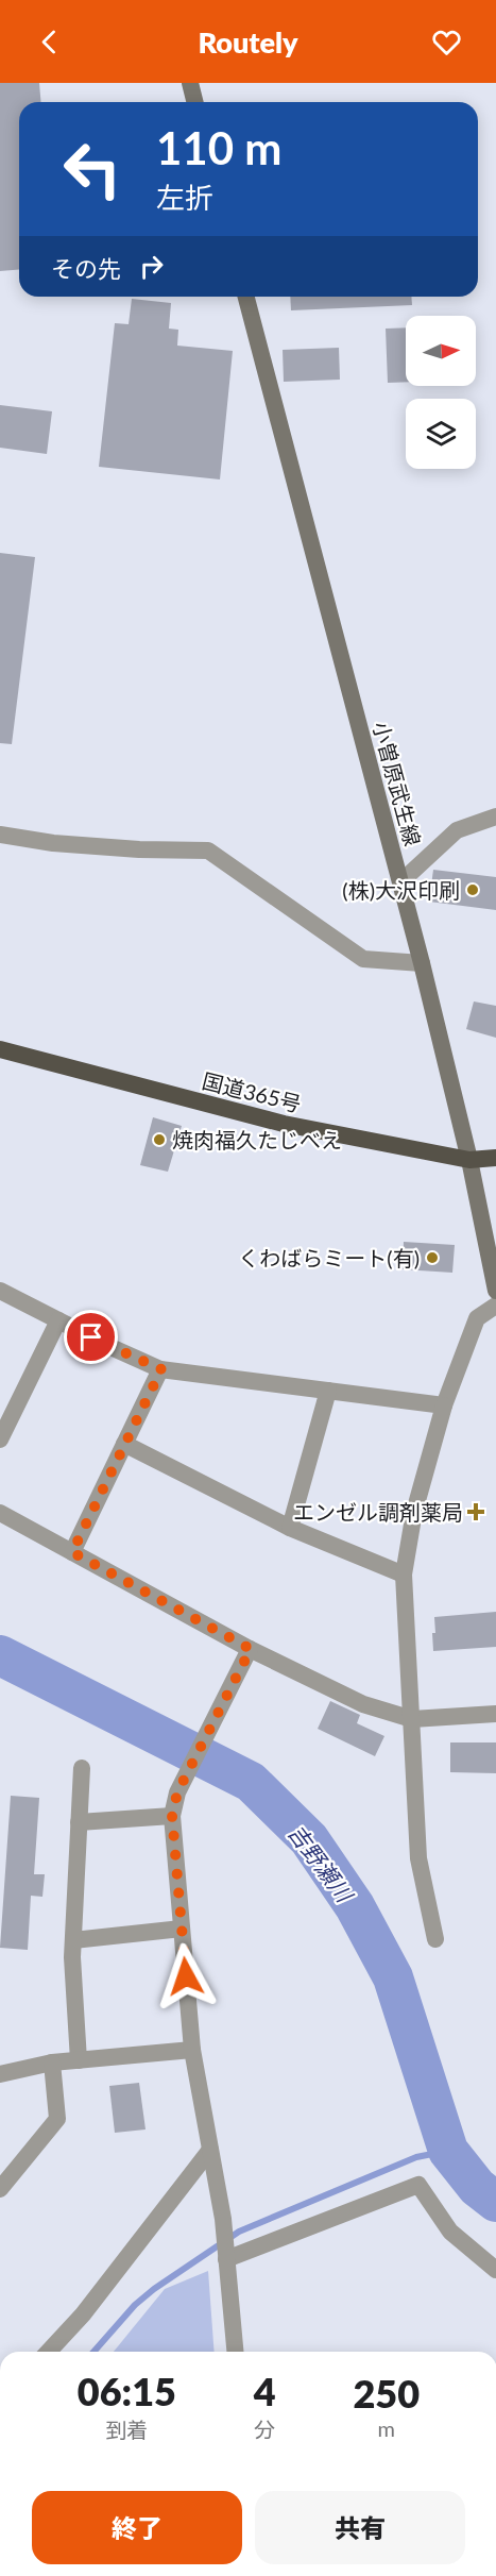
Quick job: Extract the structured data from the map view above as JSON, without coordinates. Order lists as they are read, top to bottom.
{
  "streets": {
    "highway": ["国道365号"],
    "main road": ["小曽原武生線"]
  },
  "crossings": [
    ["小曽原武生線", "国道365号"]
  ],
  "water": ["吉野瀬川"],
  "places": {
    "other": ["(株)大沢印刷", "焼肉福久たじべえ", "くわばらミート(有)"],
    "health": ["エンゼル調剤薬局"]
  },
  "north": "right",
  "page": {
    "header": "Routely",
    "turn": ["110 m", "左折"],
    "then": "その先",
    "eta": [
      "06:15",
      "到着",
      "4",
      "分",
      "250",
      "m"
    ],
    "buttons": ["終了", "共有"]
  }
}
